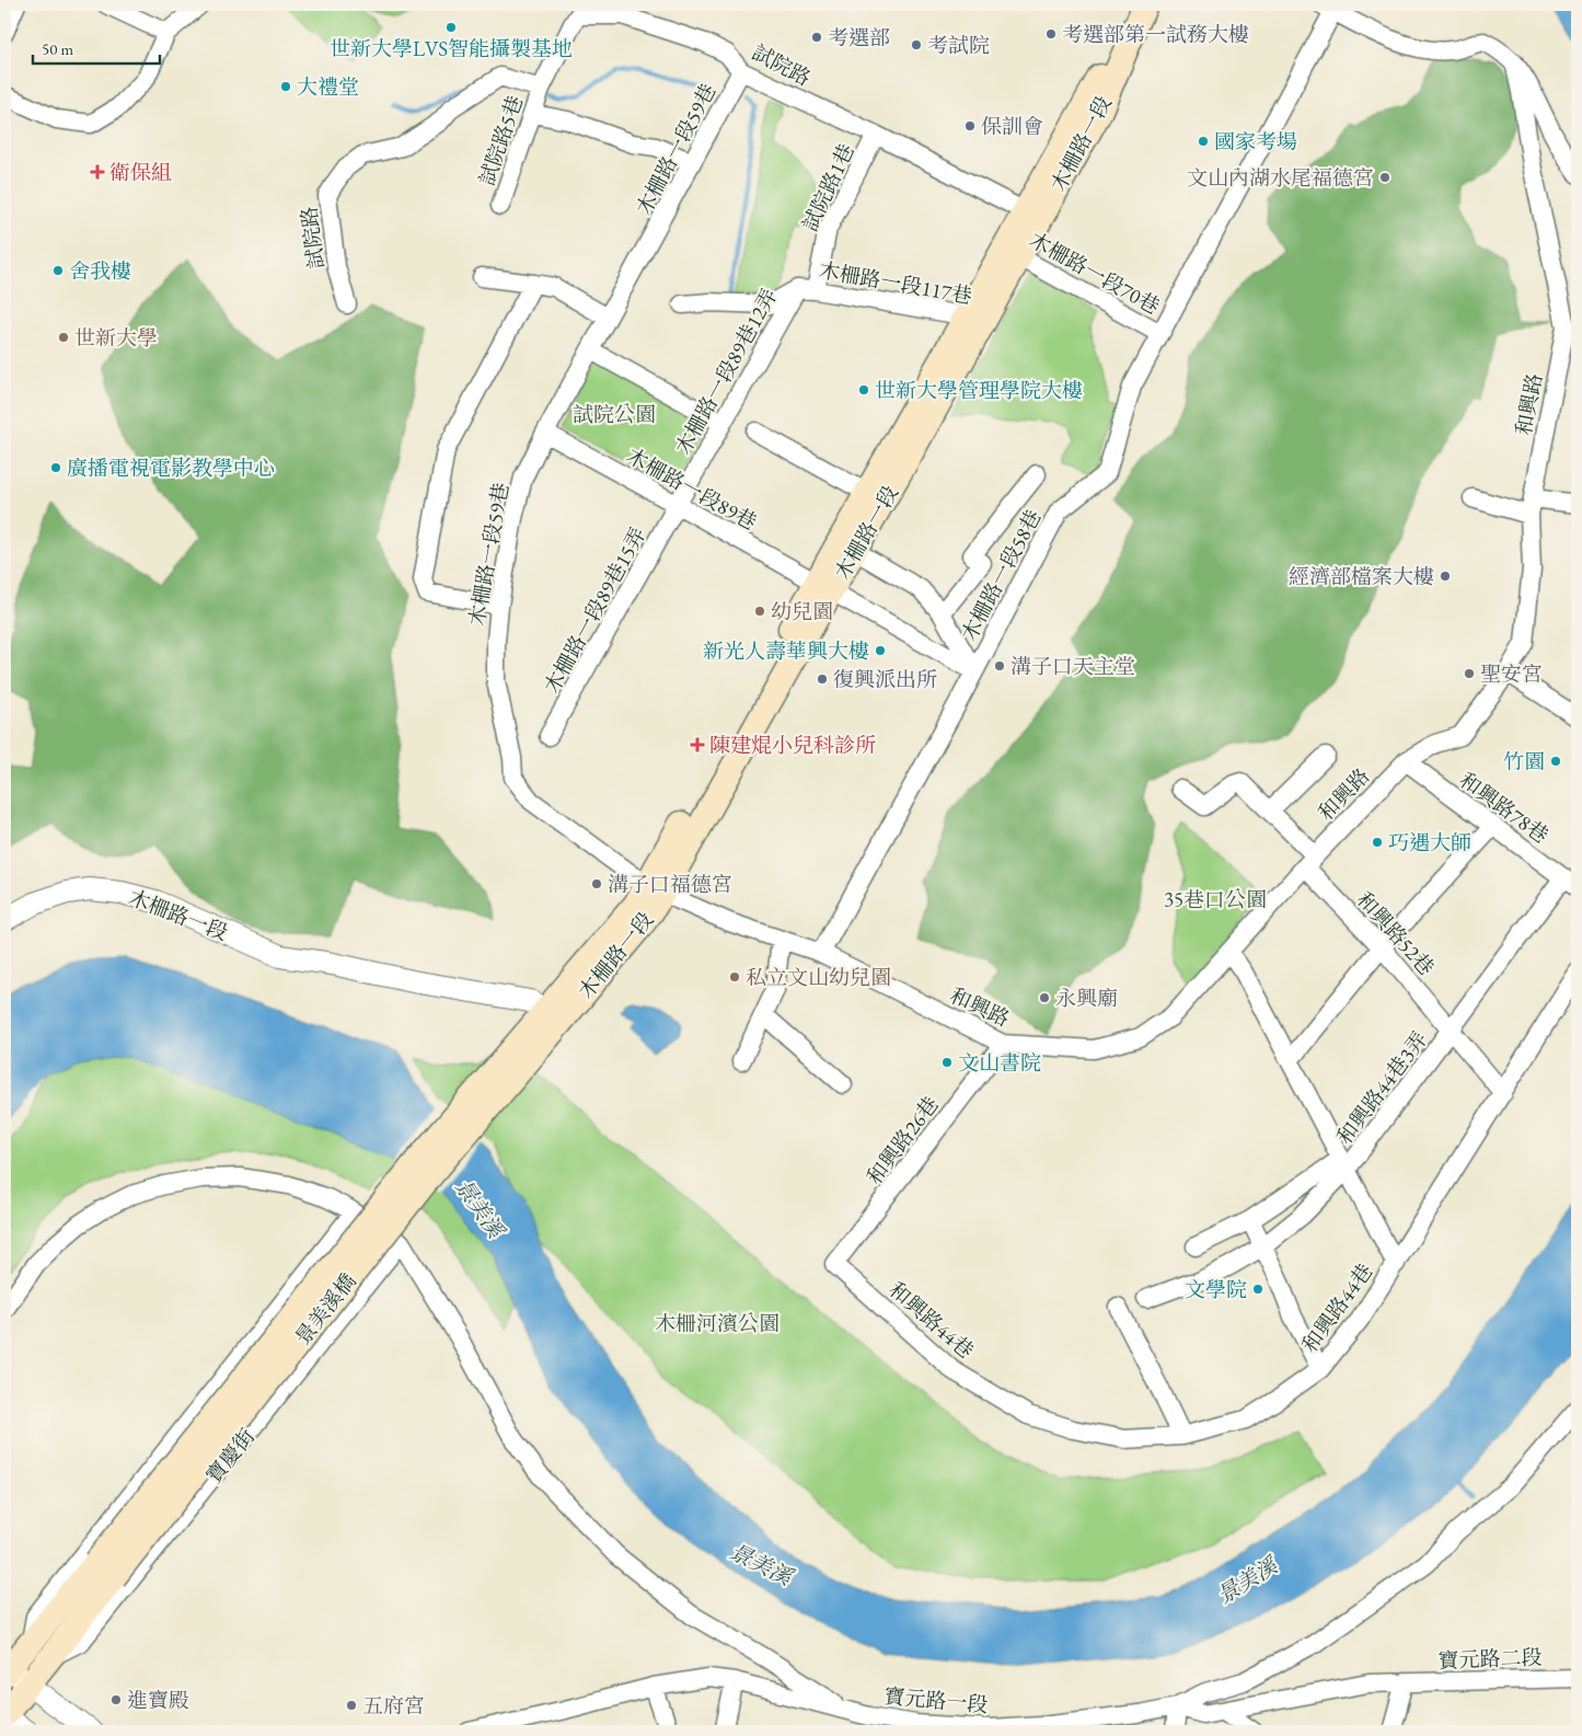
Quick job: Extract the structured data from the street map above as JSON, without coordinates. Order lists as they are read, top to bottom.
{
  "streets": {
    "main road": ["木柵路一段", "景美溪橋", "寶慶街"],
    "street": [
      "試院路",
      "試院路5巷",
      "木柵路一段59巷",
      "試院路1巷",
      "木柵路一段70巷",
      "木柵路一段117巷",
      "木柵路一段89巷12弄",
      "和興路",
      "木柵路一段89巷",
      "木柵路一段58巷",
      "木柵路一段89巷15弄",
      "和興路78巷",
      "和興路52巷",
      "和興路44巷3弄",
      "和興路26巷",
      "和興路44巷",
      "寶元路二段",
      "寶元路一段"
    ]
  },
  "crossings": [
    ["試院路", "試院路5巷"],
    ["試院路", "木柵路一段"],
    ["試院路", "木柵路一段59巷"],
    ["試院路", "試院路1巷"],
    ["木柵路一段", "木柵路一段59巷"],
    ["木柵路一段", "木柵路一段70巷"],
    ["木柵路一段", "木柵路一段117巷"],
    ["木柵路一段", "和興路"],
    ["木柵路一段", "木柵路一段89巷"],
    ["木柵路一段", "木柵路一段58巷"],
    ["木柵路一段", "景美溪橋"],
    ["木柵路一段59巷", "和興路"],
    ["木柵路一段59巷", "木柵路一段89巷"],
    ["試院路1巷", "木柵路一段117巷"],
    ["木柵路一段70巷", "木柵路一段58巷"],
    ["木柵路一段117巷", "木柵路一段89巷12弄"],
    ["木柵路一段89巷12弄", "木柵路一段89巷"],
    ["木柵路一段89巷12弄", "木柵路一段89巷15弄"],
    ["和興路", "木柵路一段58巷"],
    ["和興路", "和興路78巷"],
    ["和興路", "和興路52巷"],
    ["和興路", "和興路26巷"],
    ["和興路", "和興路44巷"],
    ["木柵路一段89巷", "木柵路一段58巷"],
    ["木柵路一段89巷", "木柵路一段89巷15弄"],
    ["和興路52巷", "和興路44巷3弄"],
    ["和興路44巷3弄", "和興路44巷"],
    ["和興路26巷", "和興路44巷"],
    ["景美溪橋", "寶慶街"],
    ["寶元路二段", "寶元路一段"]
  ],
  "water": ["景美溪"],
  "parks": ["試院公園", "35巷口公園", "木柵河濱公園"],
  "places": {
    "other": [
      "世新大學LVS智能攝製基地",
      "考選部第一試務大樓",
      "考選部",
      "考試院",
      "大禮堂",
      "保訓會",
      "國家考場",
      "文山內湖水尾福德宮",
      "舍我樓",
      "世新大學",
      "世新大學管理學院大樓",
      "廣播電視電影教學中心",
      "經濟部檔案大樓",
      "幼兒園",
      "新光人壽華興大樓",
      "溝子口天主堂",
      "聖安宮",
      "復興派出所",
      "竹園",
      "巧遇大師",
      "溝子口福德宮",
      "私立文山幼兒園",
      "永興廟",
      "文山書院",
      "文學院",
      "進寶殿",
      "五府宮"
    ],
    "health": ["衛保組", "陳建焜小兒科診所"]
  },
  "scale_bar": "50 m"
}
